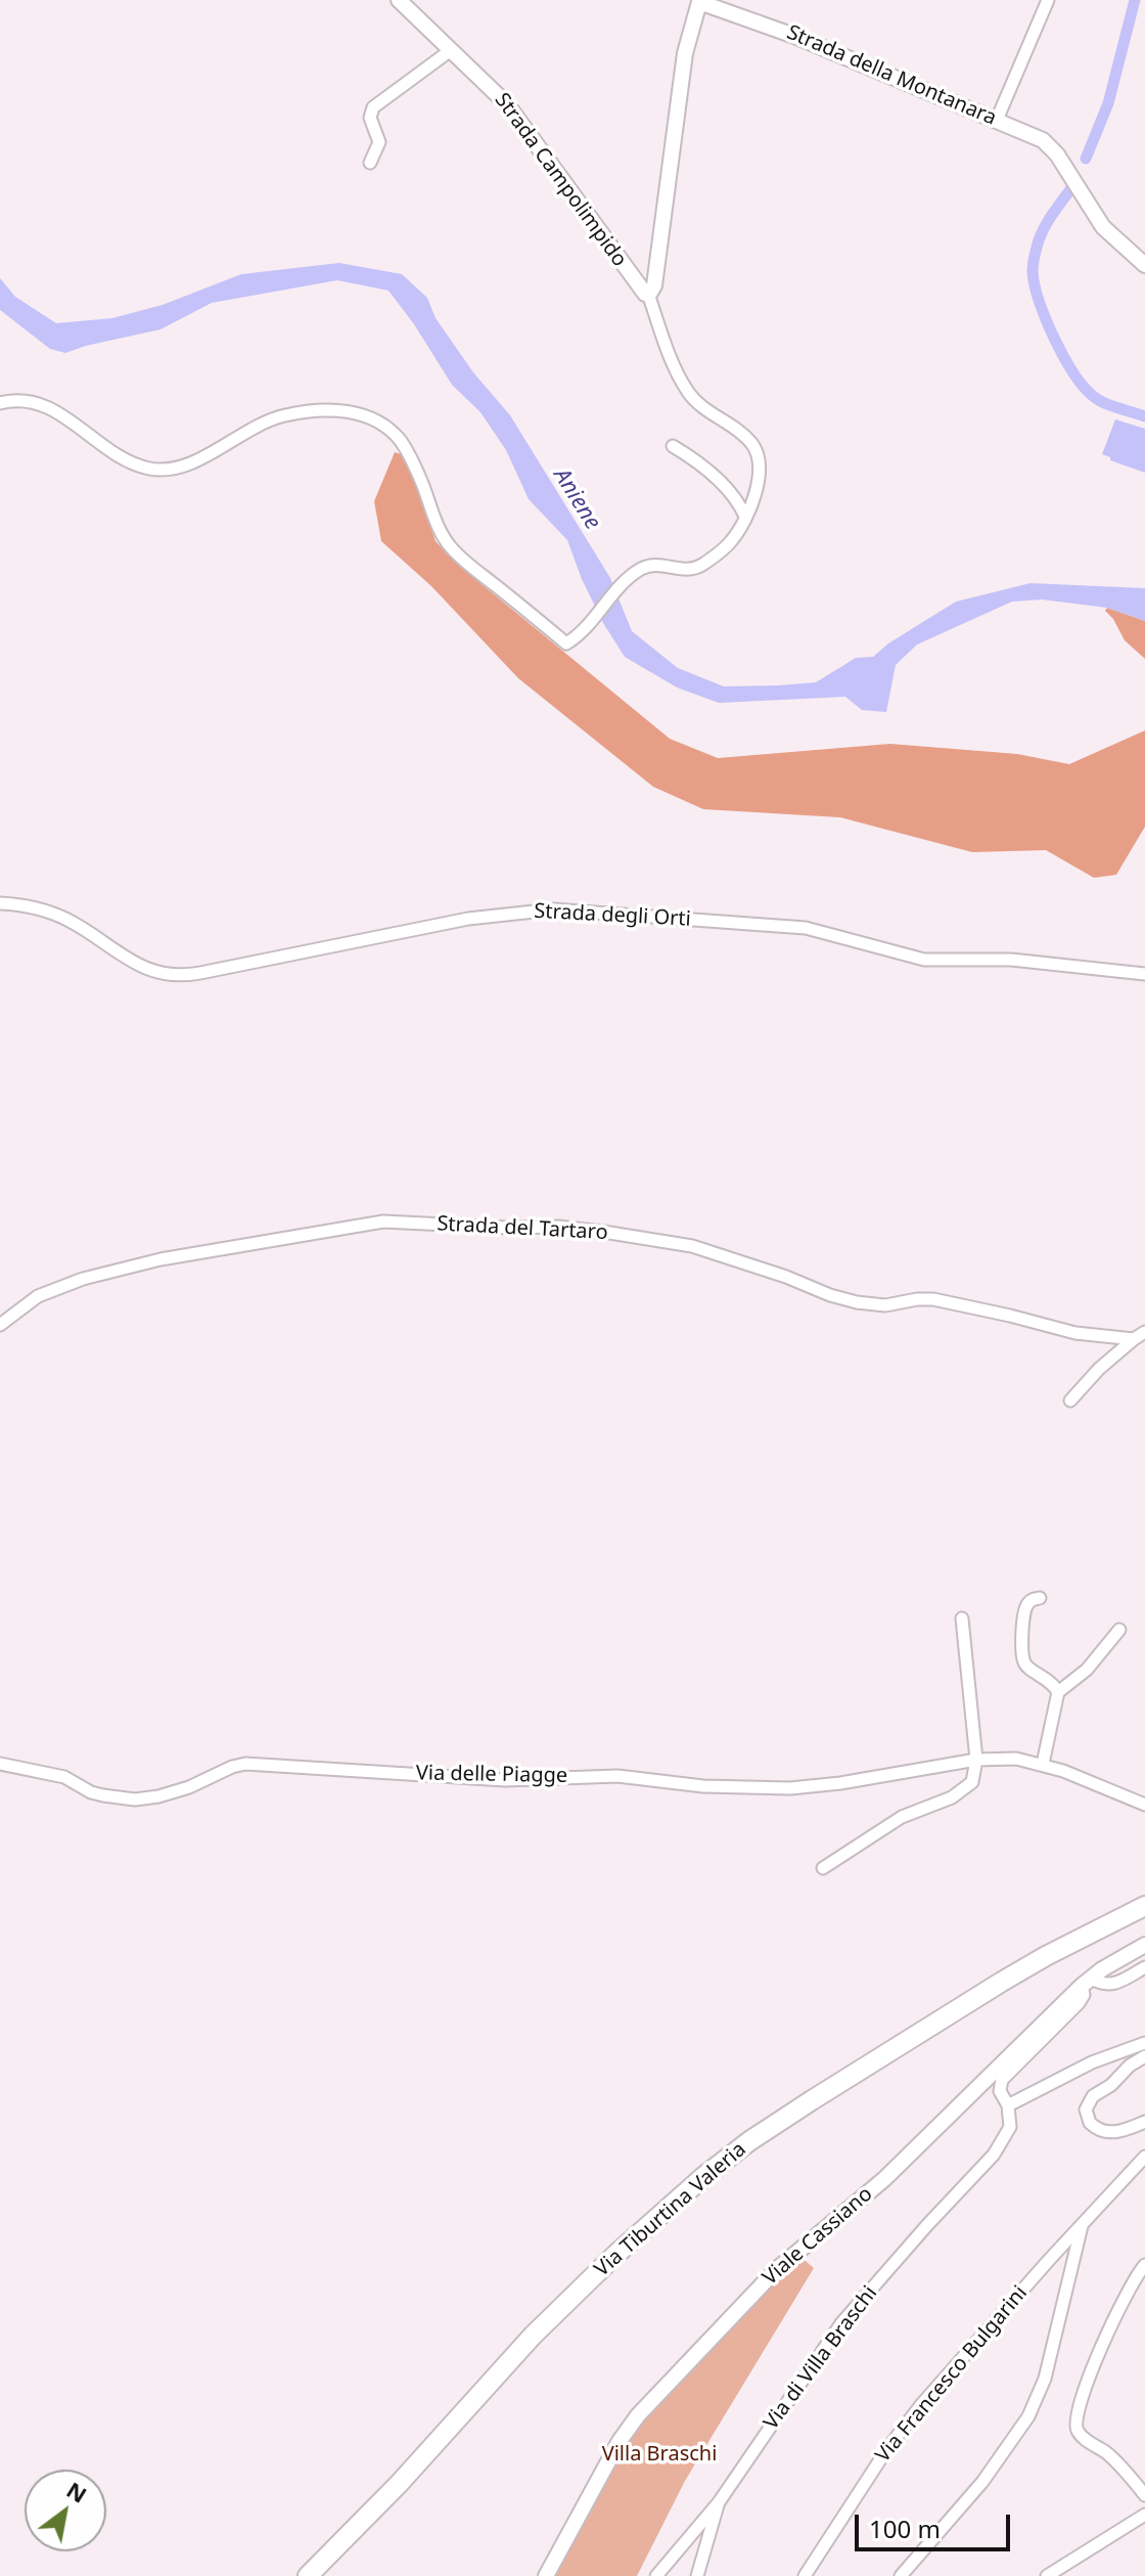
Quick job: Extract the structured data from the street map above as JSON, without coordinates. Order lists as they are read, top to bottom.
{
  "streets": {
    "main road": ["Via Tiburtina Valeria"],
    "street": [
      "Strada della Montanara",
      "Strada Campolimpido",
      "Strada degli Orti",
      "Strada del Tartaro",
      "Via delle Piagge",
      "Viale Cassiano",
      "Via di Villa Braschi",
      "Via Francesco Bulgarini"
    ]
  },
  "crossings": [
    ["Viale Cassiano", "Via di Villa Braschi"]
  ],
  "water": ["Aniene"],
  "parks": ["Villa Braschi"],
  "scale_bar": "100 m",
  "north": "top right"
}
